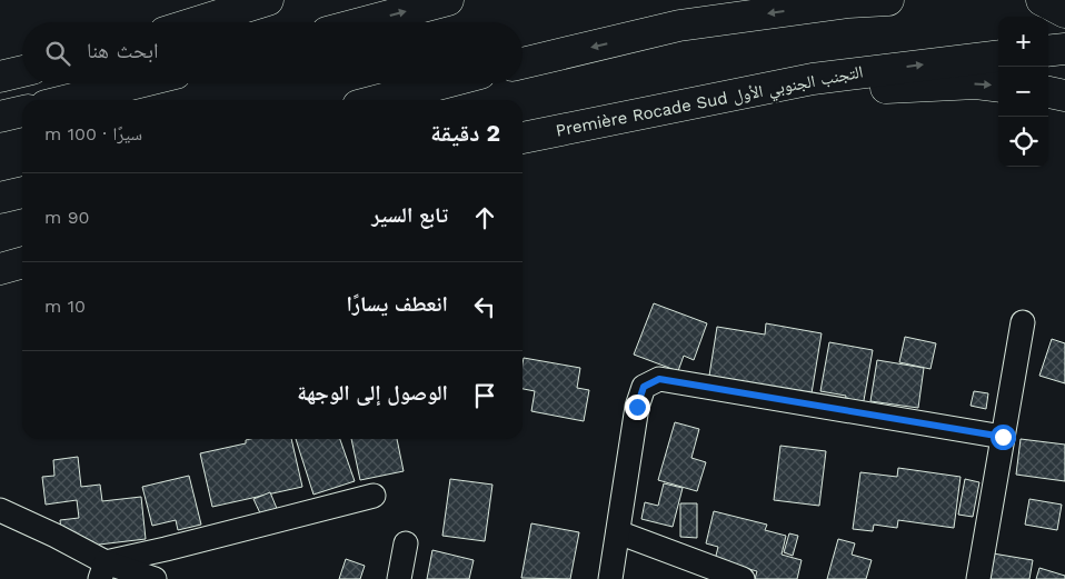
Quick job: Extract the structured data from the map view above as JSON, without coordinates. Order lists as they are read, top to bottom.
{
  "streets": {
    "highway": ["Première Rocade Sud التجنب الجنوبي الأول"]
  },
  "page": {
    "map_buttons": ["+", "−"],
    "search": "ابحث هنا",
    "heading": ["2 دقيقة", "سيرًا · 100 m"],
    "list": [
      ["تابع السير", "90 m"],
      ["انعطف يسارًا", "10 m"],
      "الوصول إلى الوجهة"
    ]
  }
}
